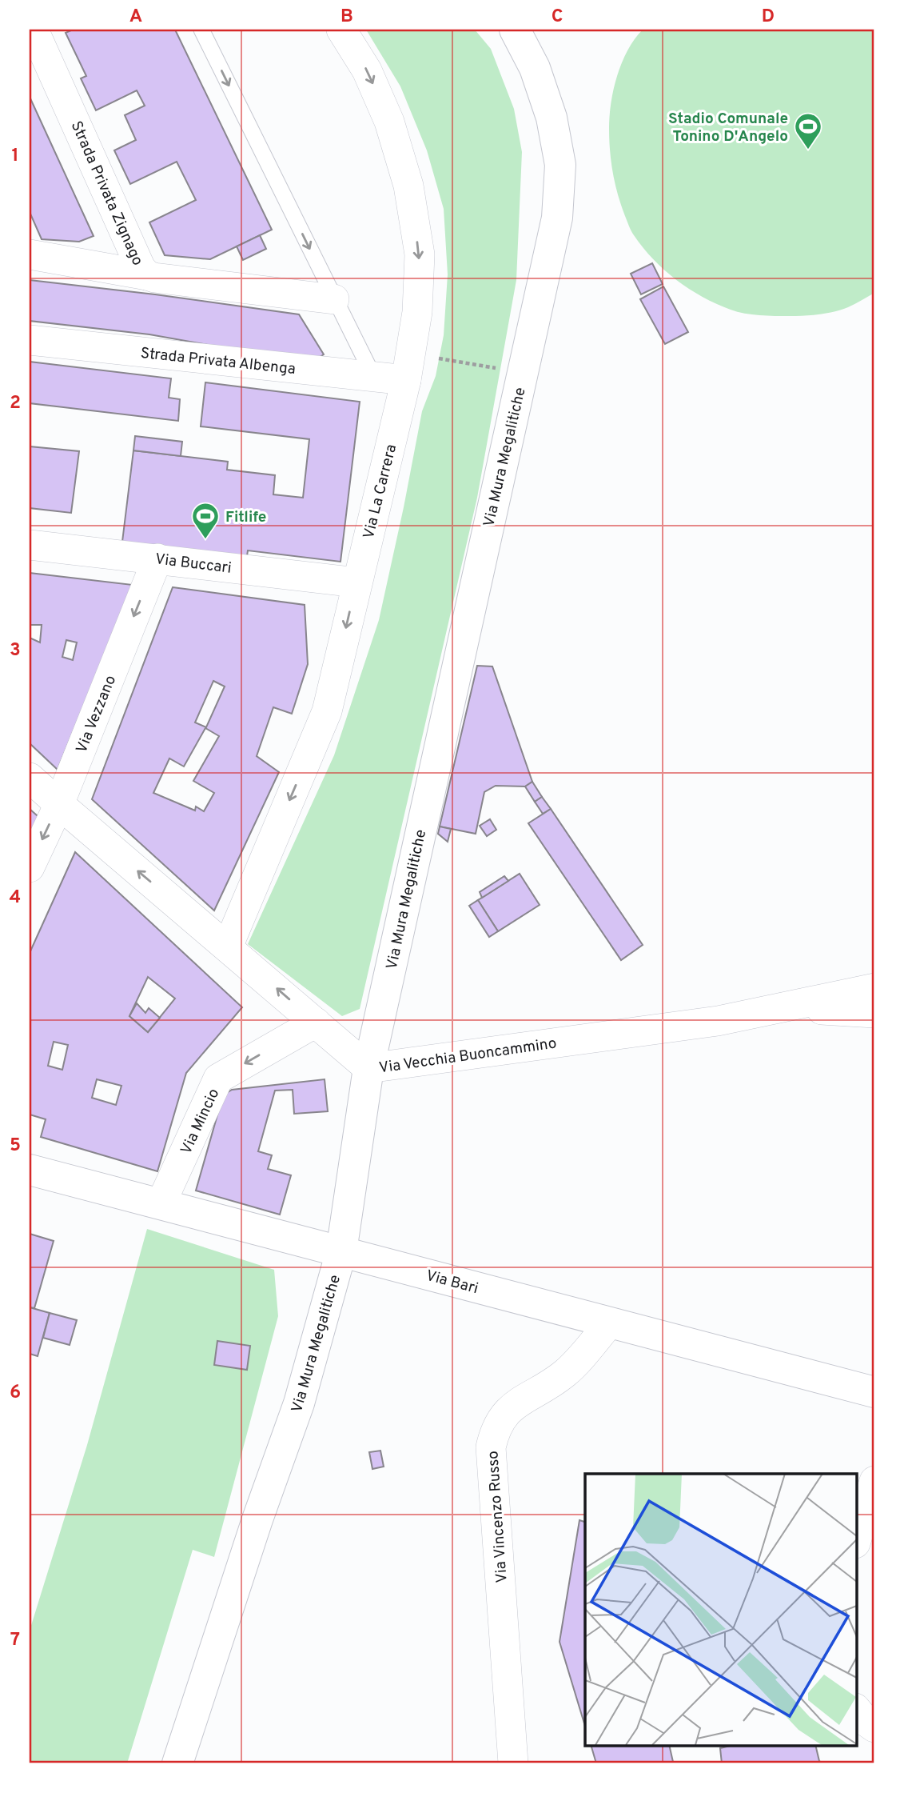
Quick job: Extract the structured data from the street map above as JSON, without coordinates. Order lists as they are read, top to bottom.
{
  "streets": {
    "main road": ["Via Mura Megalitiche", "Via Bari"],
    "street": [
      "Strada Privata Zignago",
      "Strada Privata Albenga",
      "Via La Carrera",
      "Via Buccari",
      "Via Vezzano",
      "Via Vecchia Buoncammino",
      "Via Mincio",
      "Via Vincenzo Russo"
    ]
  },
  "crossings": [
    ["Strada Privata Albenga", "Via La Carrera"],
    ["Via Mura Megalitiche", "Via Vecchia Buoncammino"],
    ["Via Mura Megalitiche", "Via Bari"],
    ["Via La Carrera", "Via Buccari"],
    ["Via La Carrera", "Via Vecchia Buoncammino"],
    ["Via Buccari", "Via Vezzano"],
    ["Via Vezzano", "Via Vecchia Buoncammino"],
    ["Via Vecchia Buoncammino", "Via Mincio"],
    ["Via Mincio", "Via Bari"],
    ["Via Bari", "Via Vincenzo Russo"]
  ],
  "one_way": [
    "Via La Carrera",
    "Via Vezzano",
    "Via Vecchia Buoncammino",
    "Via Mincio"
  ],
  "places": {
    "sports": ["Stadio Comunale Tonino D'Angelo", "Fitlife"]
  },
  "grid": {
    "columns": [
      "A",
      "B",
      "C",
      "D"
    ],
    "rows": [
      "1",
      "2",
      "3",
      "4",
      "5",
      "6",
      "7"
    ]
  }
}
